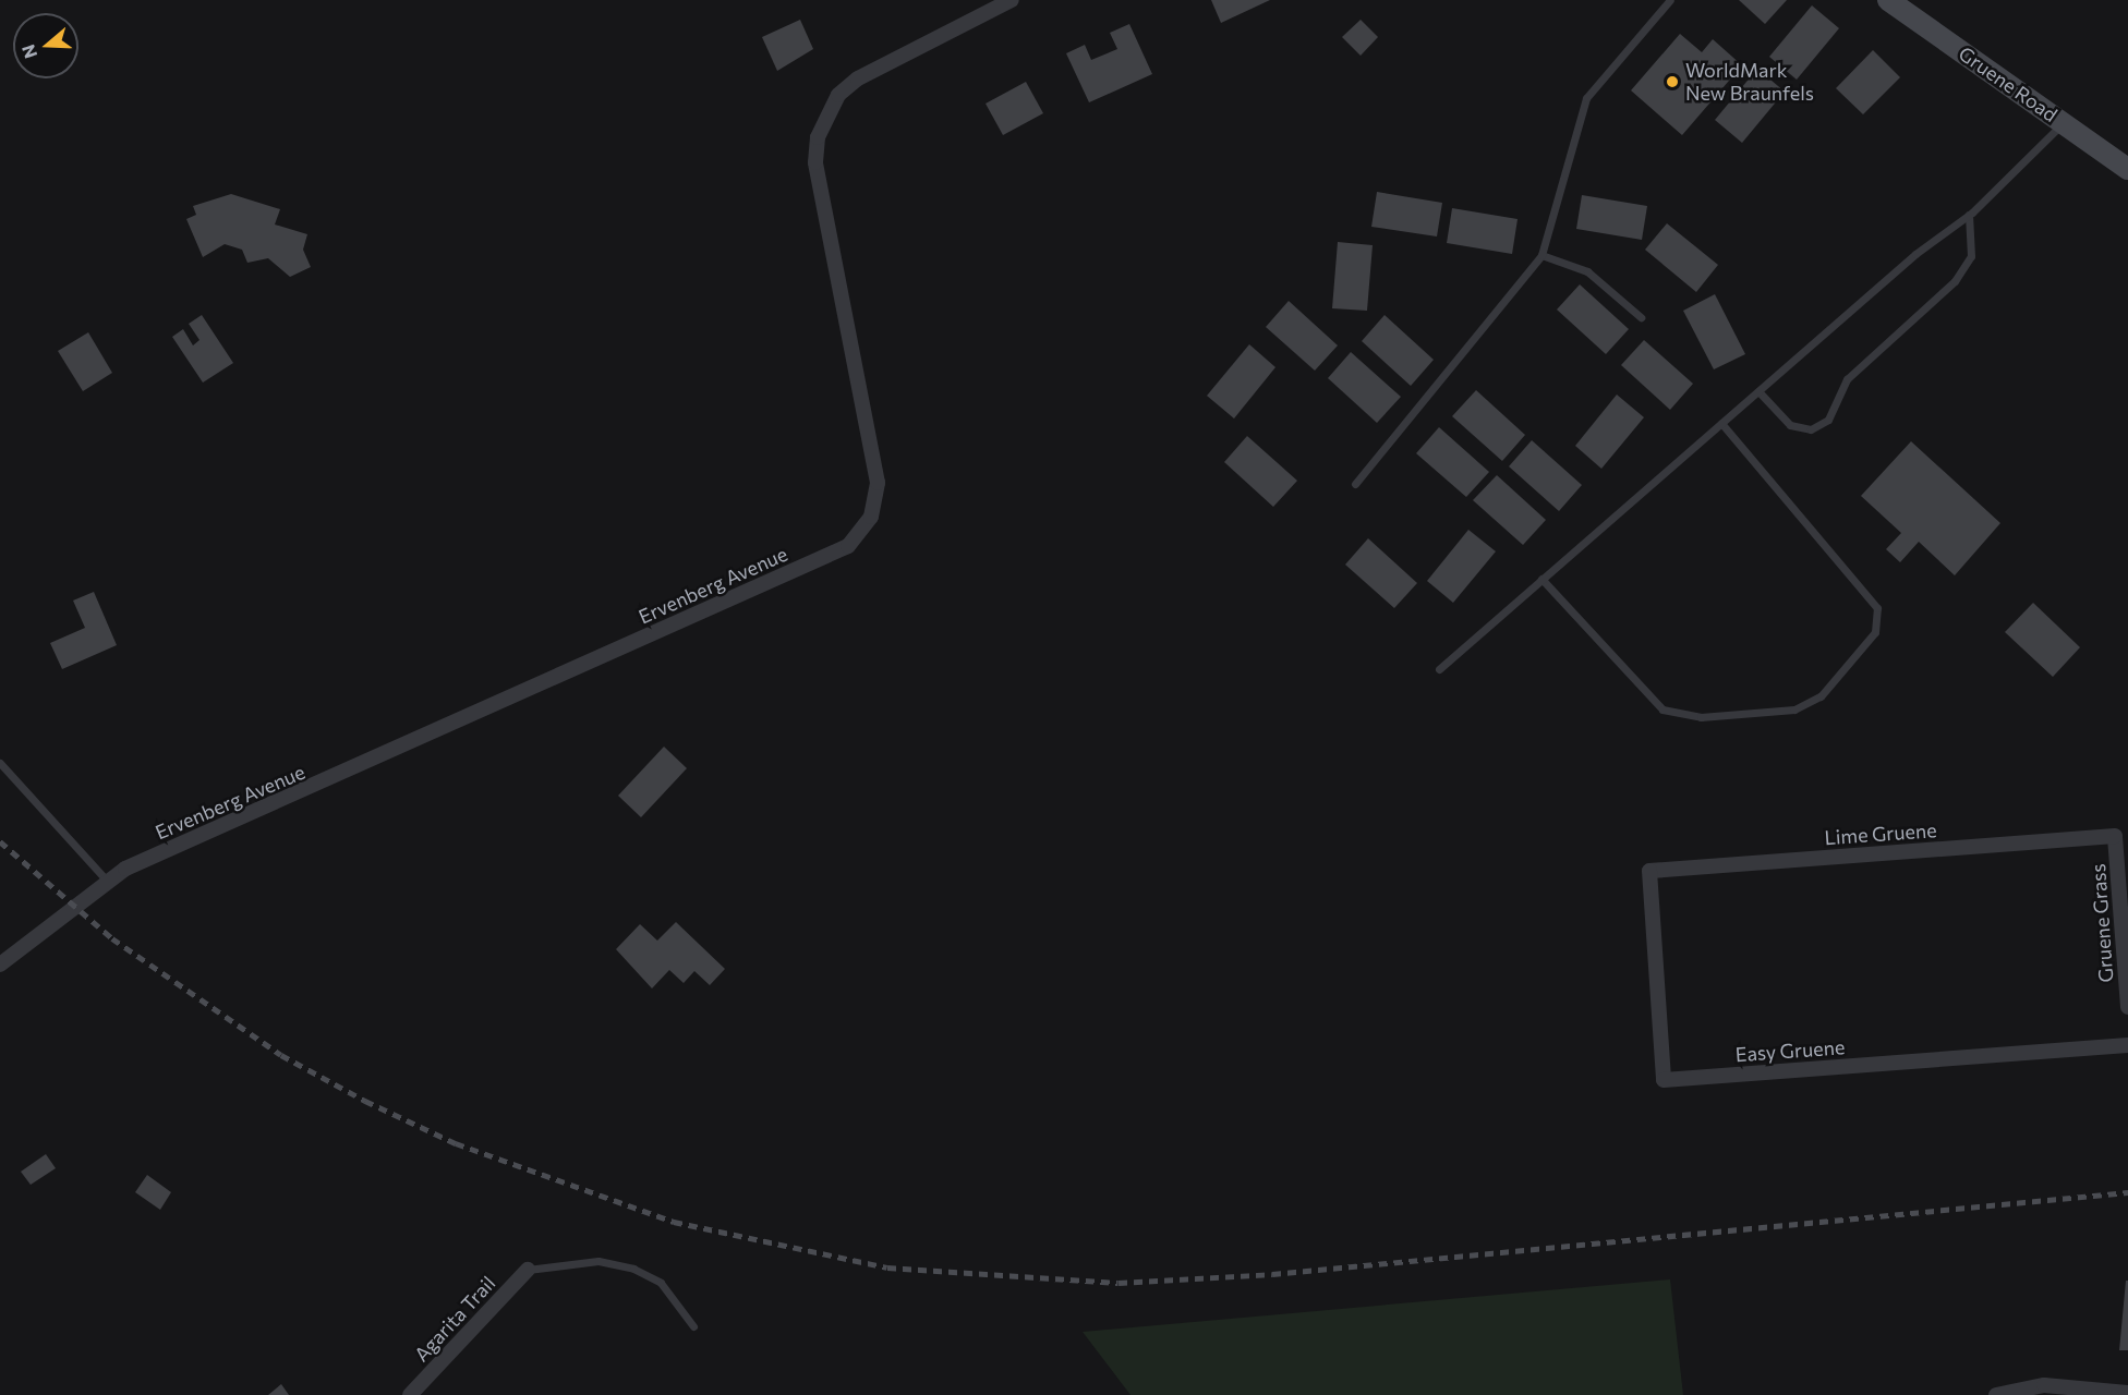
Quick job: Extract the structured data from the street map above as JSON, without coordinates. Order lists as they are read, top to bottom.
{
  "streets": {
    "street": [
      "Gruene Road",
      "Ervenberg Avenue",
      "Lime Gruene",
      "Gruene Grass",
      "Easy Gruene",
      "Agarita Trail"
    ]
  },
  "crossings": [
    ["Lime Gruene", "Gruene Grass"],
    ["Lime Gruene", "Easy Gruene"]
  ],
  "places": ["WorldMark New Braunfels"],
  "north": "left"
}
